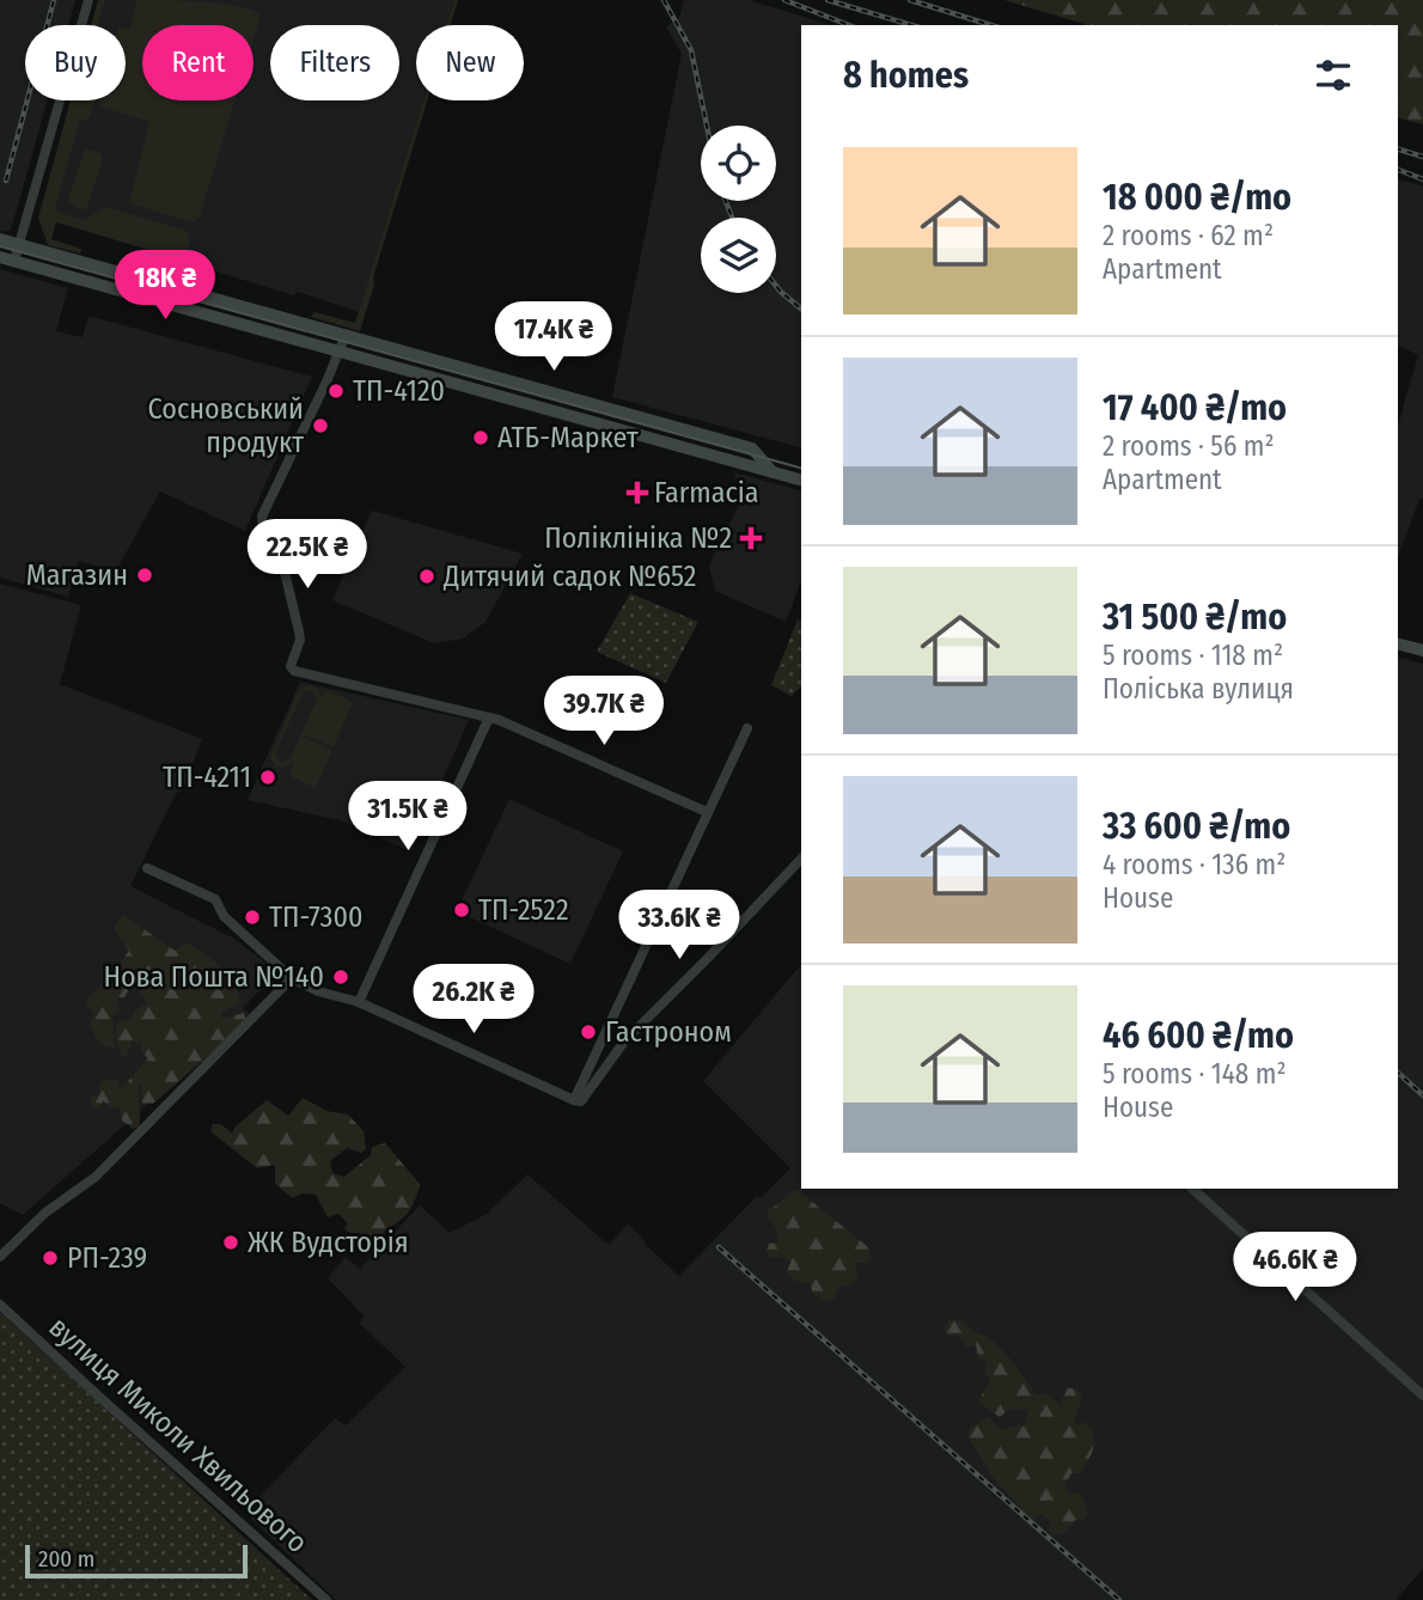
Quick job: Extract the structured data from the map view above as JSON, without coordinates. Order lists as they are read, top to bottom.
{
  "streets": {
    "street": ["вулиця Миколи Хвильового"]
  },
  "places": {
    "other": [
      "ТП-4120",
      "Сосновський продукт",
      "АТБ-Маркет",
      "Магазин",
      "Дитячий садок №652",
      "ТП-4211",
      "ТП-2522",
      "ТП-7300",
      "Нова Пошта №140",
      "Гастроном",
      "ЖК Вудсторія",
      "РП-239"
    ],
    "health": ["Farmacia", "Поліклініка №2"]
  },
  "scale_bar": "200 m",
  "page": {
    "chip": [
      "Buy",
      "Rent",
      "Filters",
      "New"
    ],
    "heading": "8 homes",
    "list": [
      {
        "name": "18 000 ₴/mo",
        "note": "2 rooms · 62 m² · Apartment"
      },
      {
        "name": "17 400 ₴/mo",
        "note": "2 rooms · 56 m² · Apartment"
      },
      {
        "name": "31 500 ₴/mo",
        "note": "5 rooms · 118 m² · Поліська вулиця"
      },
      {
        "name": "33 600 ₴/mo",
        "note": "4 rooms · 136 m² · House"
      },
      {
        "name": "46 600 ₴/mo",
        "note": "5 rooms · 148 m² · House"
      }
    ],
    "price": [
      "18K ₴",
      "17.4K ₴",
      "22.5K ₴",
      "39.7K ₴",
      "31.5K ₴",
      "33.6K ₴",
      "26.2K ₴",
      "46.6K ₴"
    ],
    "scale": "200 m"
  }
}
